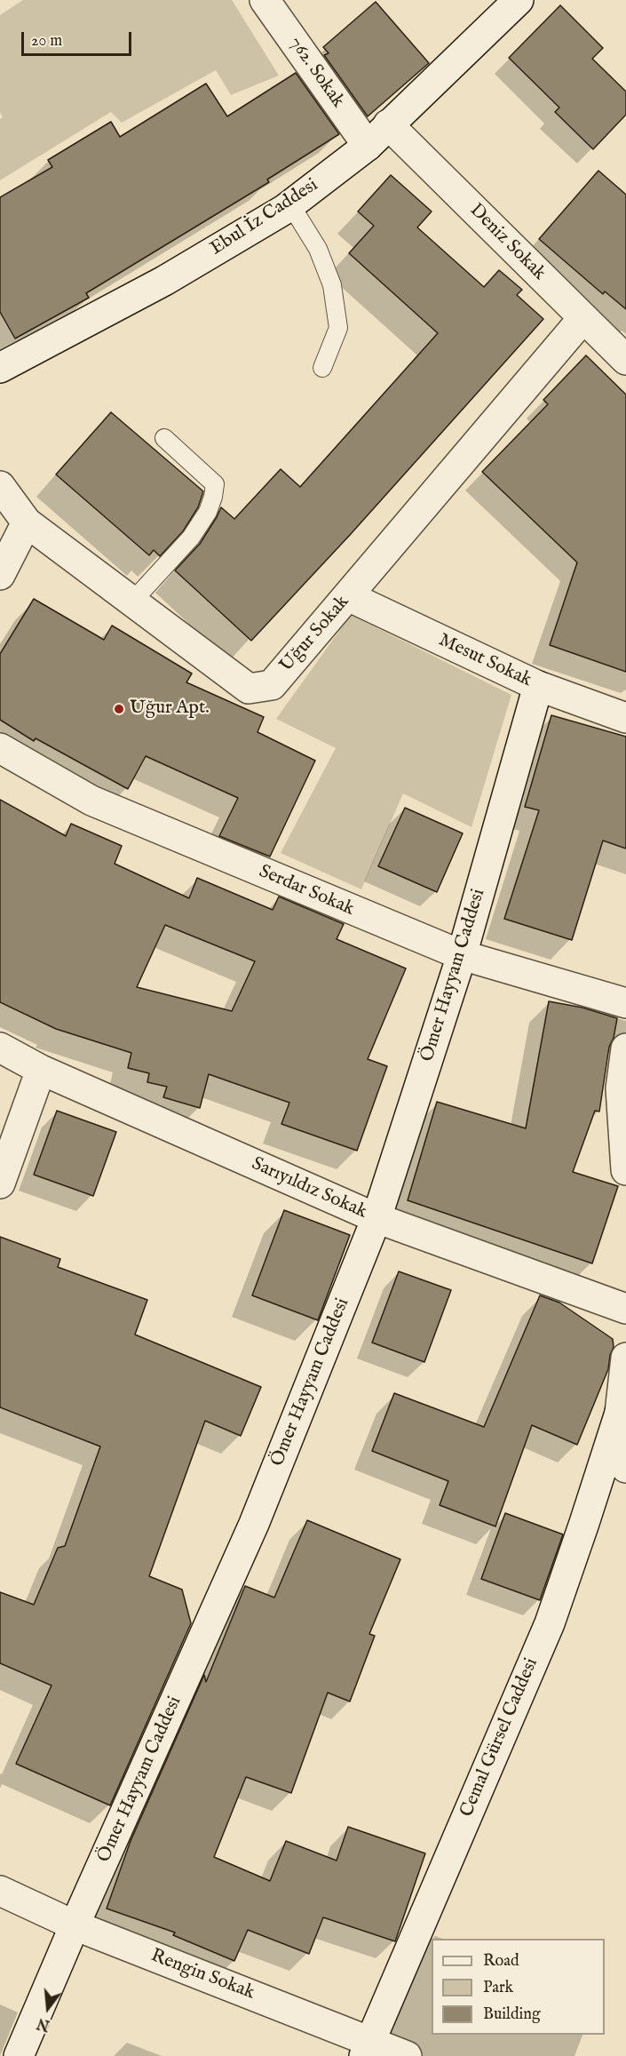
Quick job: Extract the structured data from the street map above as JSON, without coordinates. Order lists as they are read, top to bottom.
{
  "streets": {
    "street": [
      "762. Sokak",
      "Ebul İz Caddesi",
      "Deniz Sokak",
      "Uğur Sokak",
      "Mesut Sokak",
      "Serdar Sokak",
      "Ömer Hayyam Caddesi",
      "Sarıyıldız Sokak",
      "Cemal Gürsel Caddesi",
      "Rengin Sokak"
    ]
  },
  "crossings": [
    ["762. Sokak", "Ebul İz Caddesi"],
    ["Ebul İz Caddesi", "Deniz Sokak"],
    ["Deniz Sokak", "Uğur Sokak"],
    ["Uğur Sokak", "Mesut Sokak"],
    ["Mesut Sokak", "Ömer Hayyam Caddesi"],
    ["Serdar Sokak", "Ömer Hayyam Caddesi"],
    ["Ömer Hayyam Caddesi", "Sarıyıldız Sokak"],
    ["Ömer Hayyam Caddesi", "Rengin Sokak"],
    ["Cemal Gürsel Caddesi", "Rengin Sokak"]
  ],
  "places": ["Uğur Apt."],
  "legend": ["Road", "Park", "Building"],
  "scale_bar": "20 m",
  "north": "bottom"
}
